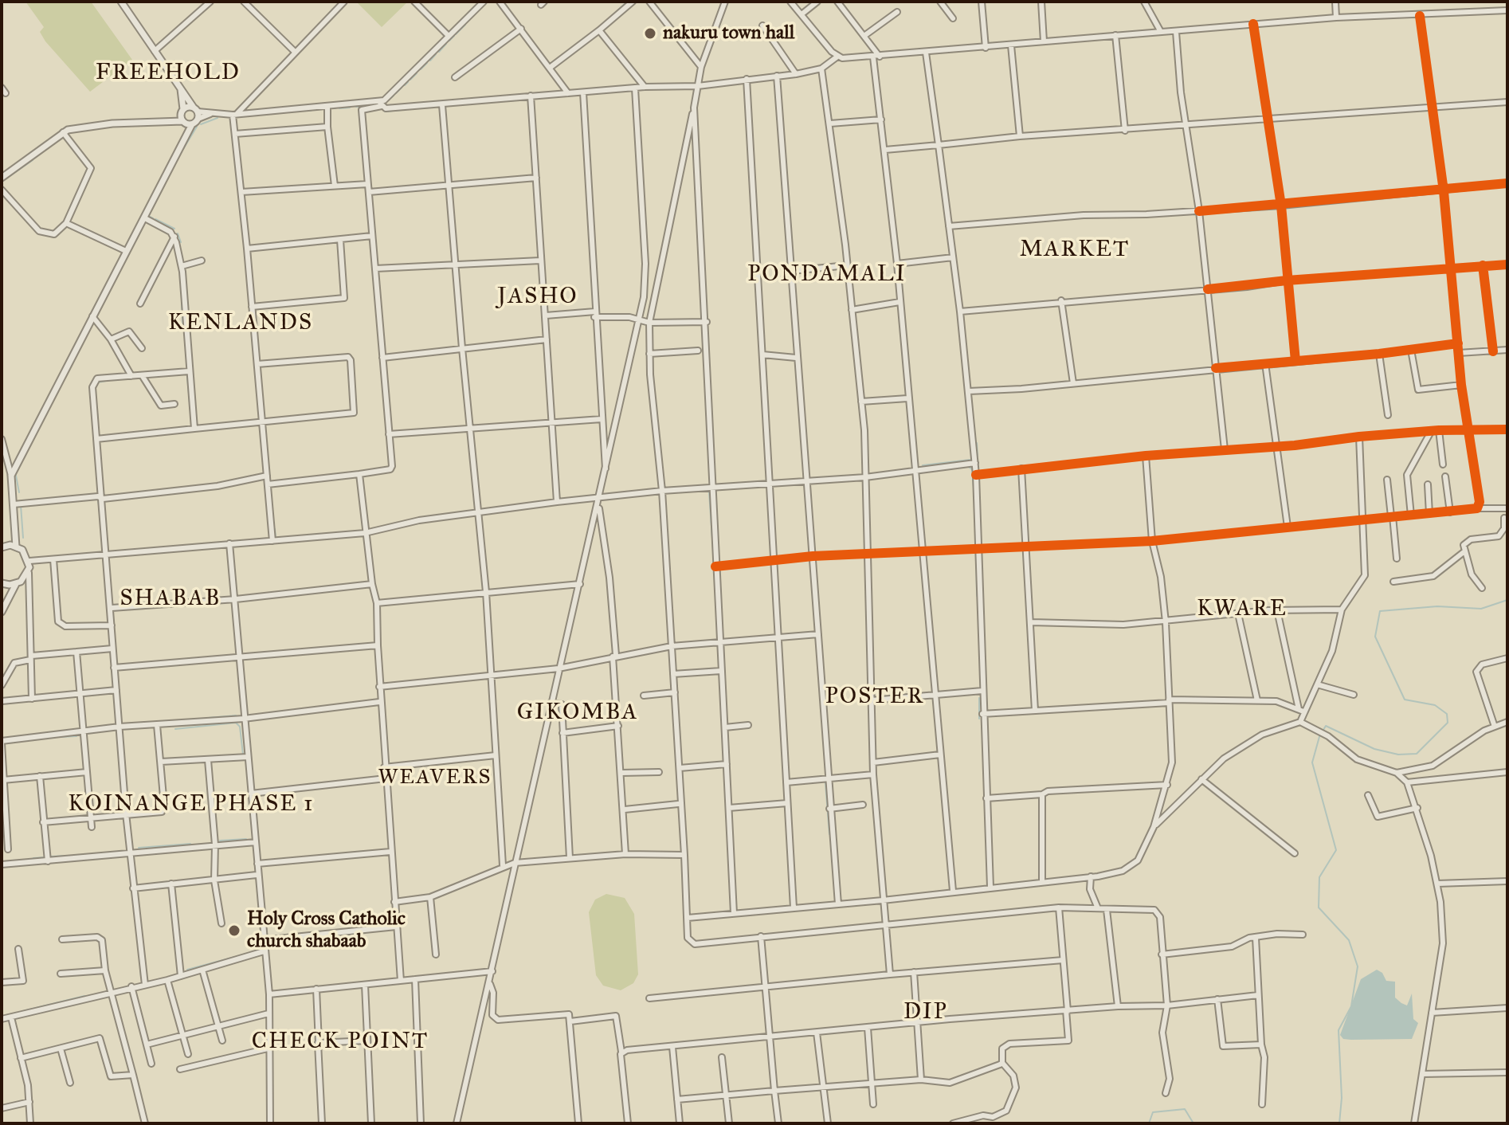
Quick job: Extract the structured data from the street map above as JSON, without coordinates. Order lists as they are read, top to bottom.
{
  "districts": [
    "FREEHOLD",
    "MARKET",
    "PONDAMALI",
    "JASHO",
    "KENLANDS",
    "SHABAB",
    "KWARE",
    "POSTER",
    "GIKOMBA",
    "WEAVERS",
    "KOINANGE PHASE 1",
    "DIP",
    "CHECK POINT"
  ],
  "places": ["nakuru town hall", "Holy Cross Catholic church shabaab"]
}
